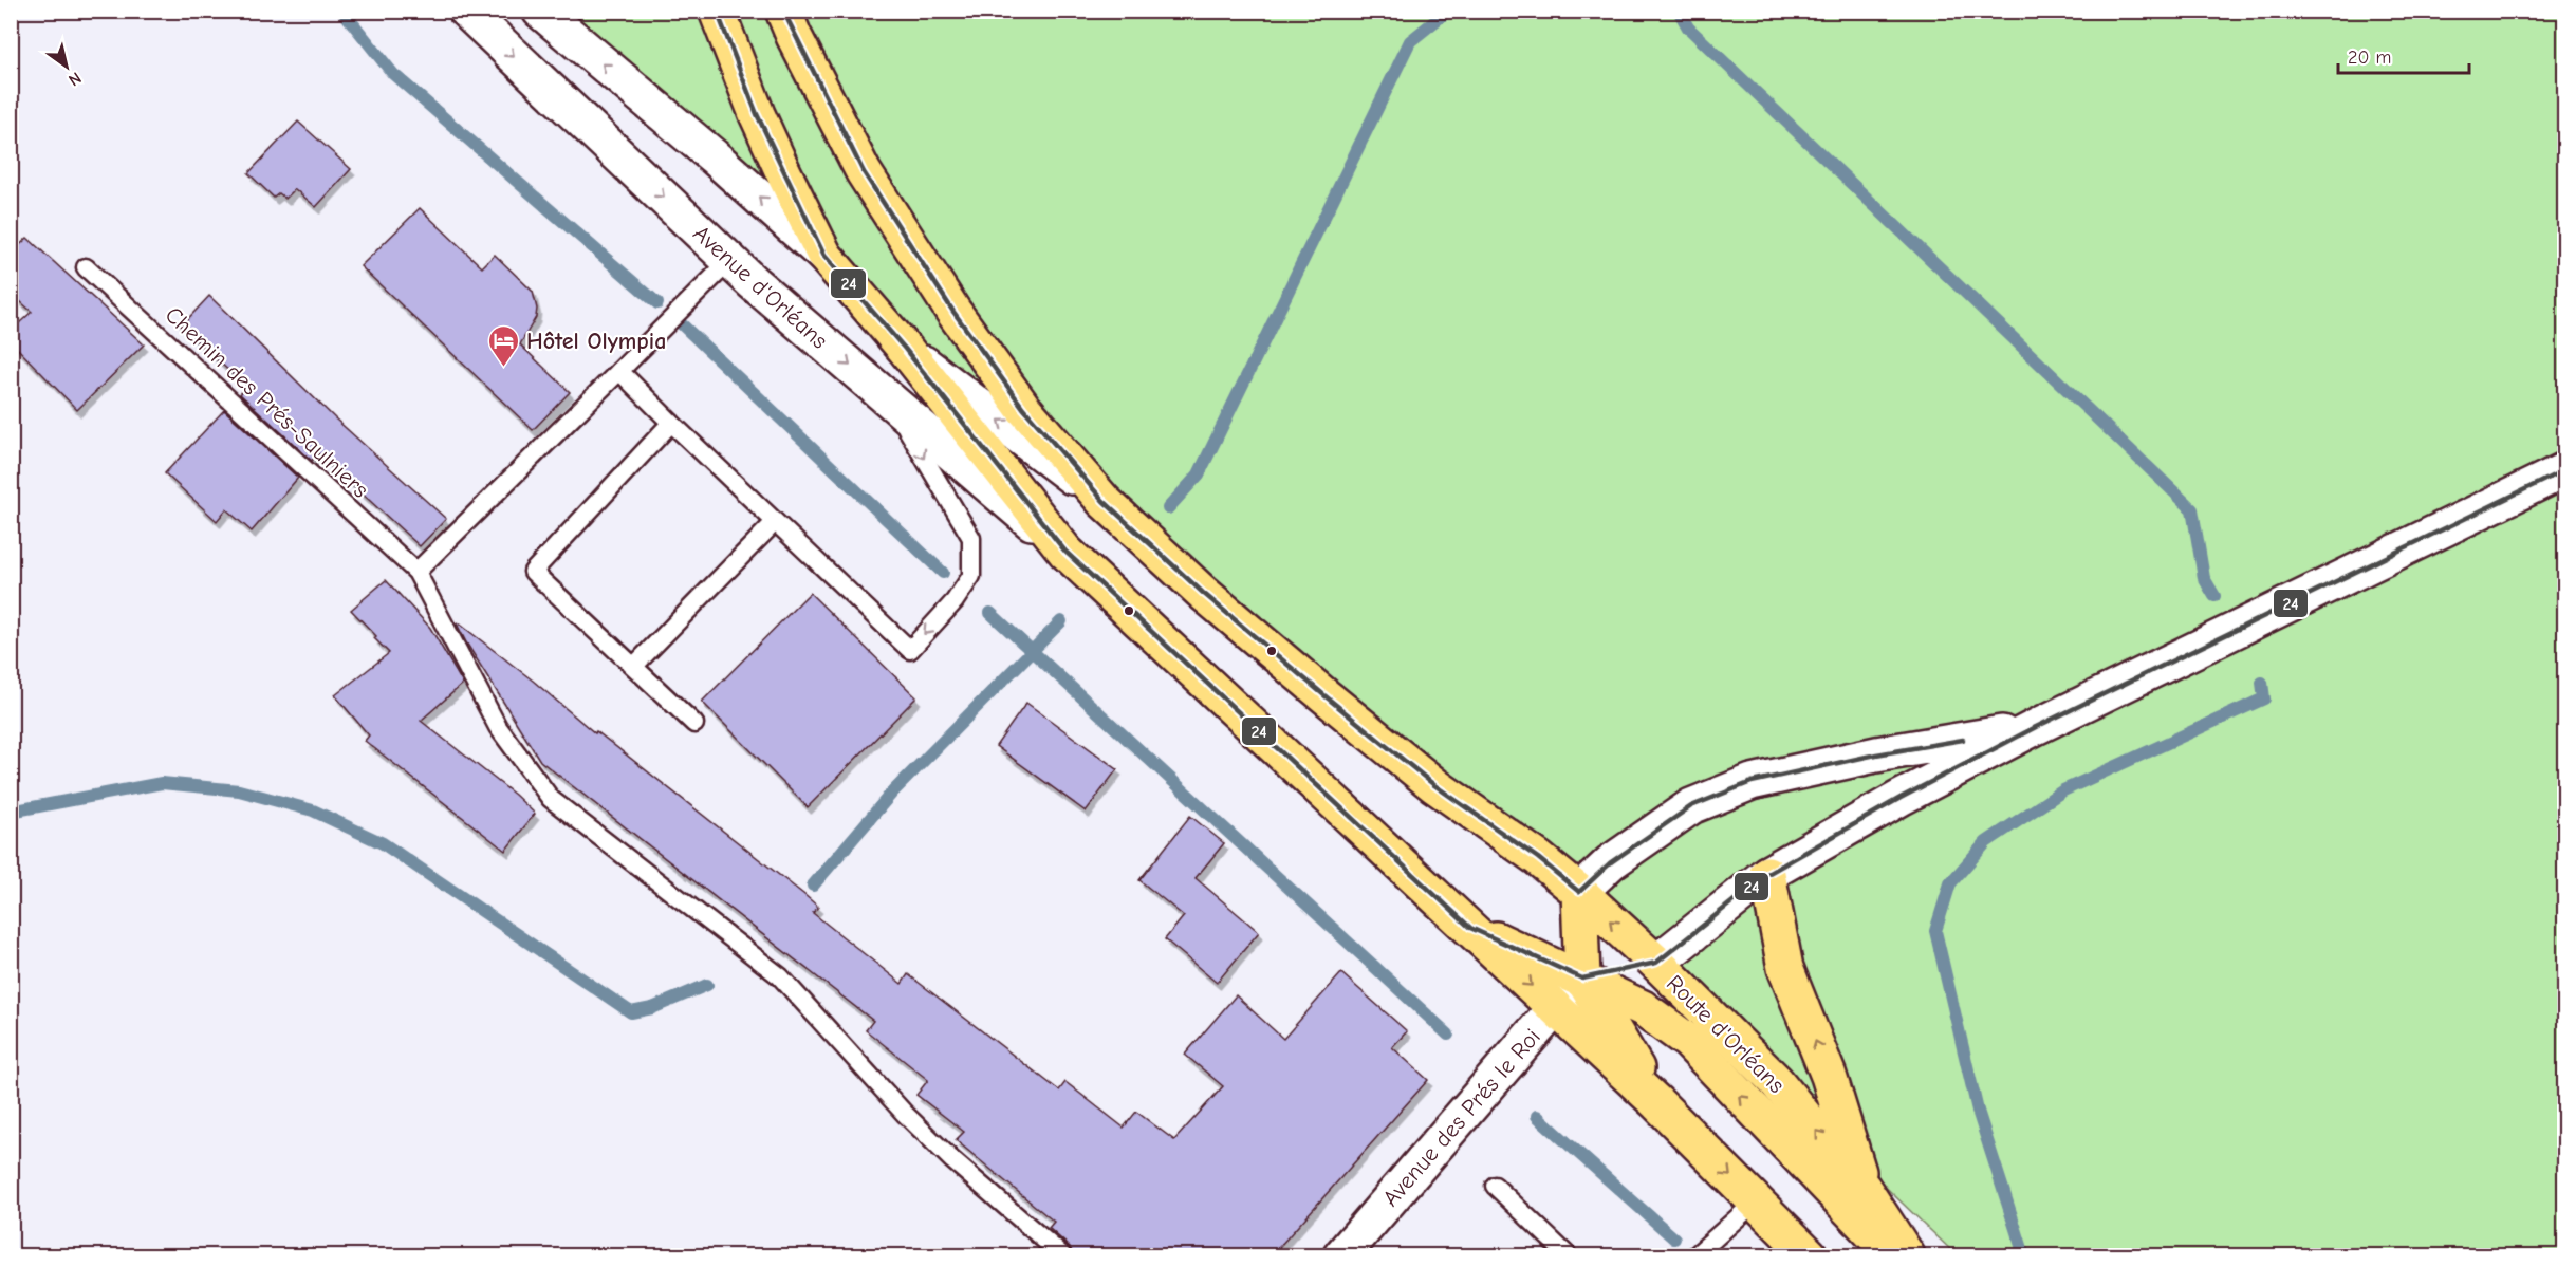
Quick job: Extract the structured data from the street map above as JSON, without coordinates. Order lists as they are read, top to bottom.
{
  "streets": {
    "main road": ["Avenue d'Orléans", "Route d'Orléans", "Avenue des Prés le Roi"],
    "lane": ["Chemin des Prés-Saulniers"]
  },
  "places": {
    "hotel": ["Hôtel Olympia"]
  },
  "lines": ["transit line 24"],
  "scale_bar": "20 m",
  "north": "bottom right"
}
